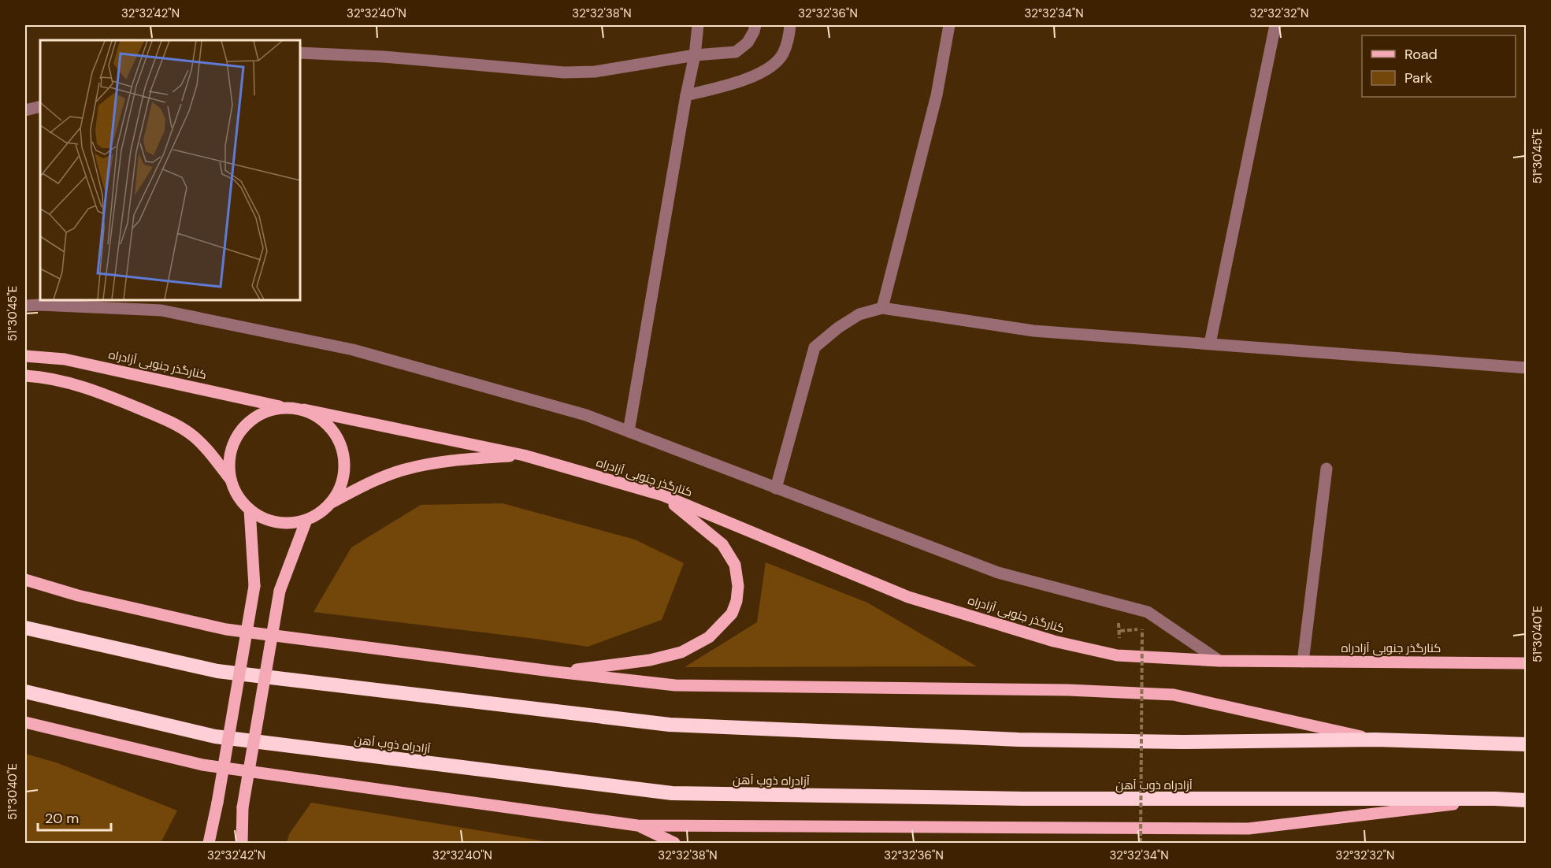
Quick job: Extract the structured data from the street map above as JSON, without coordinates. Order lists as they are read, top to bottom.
{
  "streets": {
    "highway": ["آزادراه ذوب آهن"],
    "main road": ["کنارگذر جنوبی آزادراه"]
  },
  "legend": ["Road", "Park"],
  "scale_bar": "20 m",
  "coordinates": [
    "32°32'42\"N",
    "32°32'40\"N",
    "32°32'38\"N",
    "32°32'36\"N",
    "32°32'34\"N",
    "32°32'32\"N",
    "51°30'45\"E",
    "51°30'40\"E"
  ]
}
